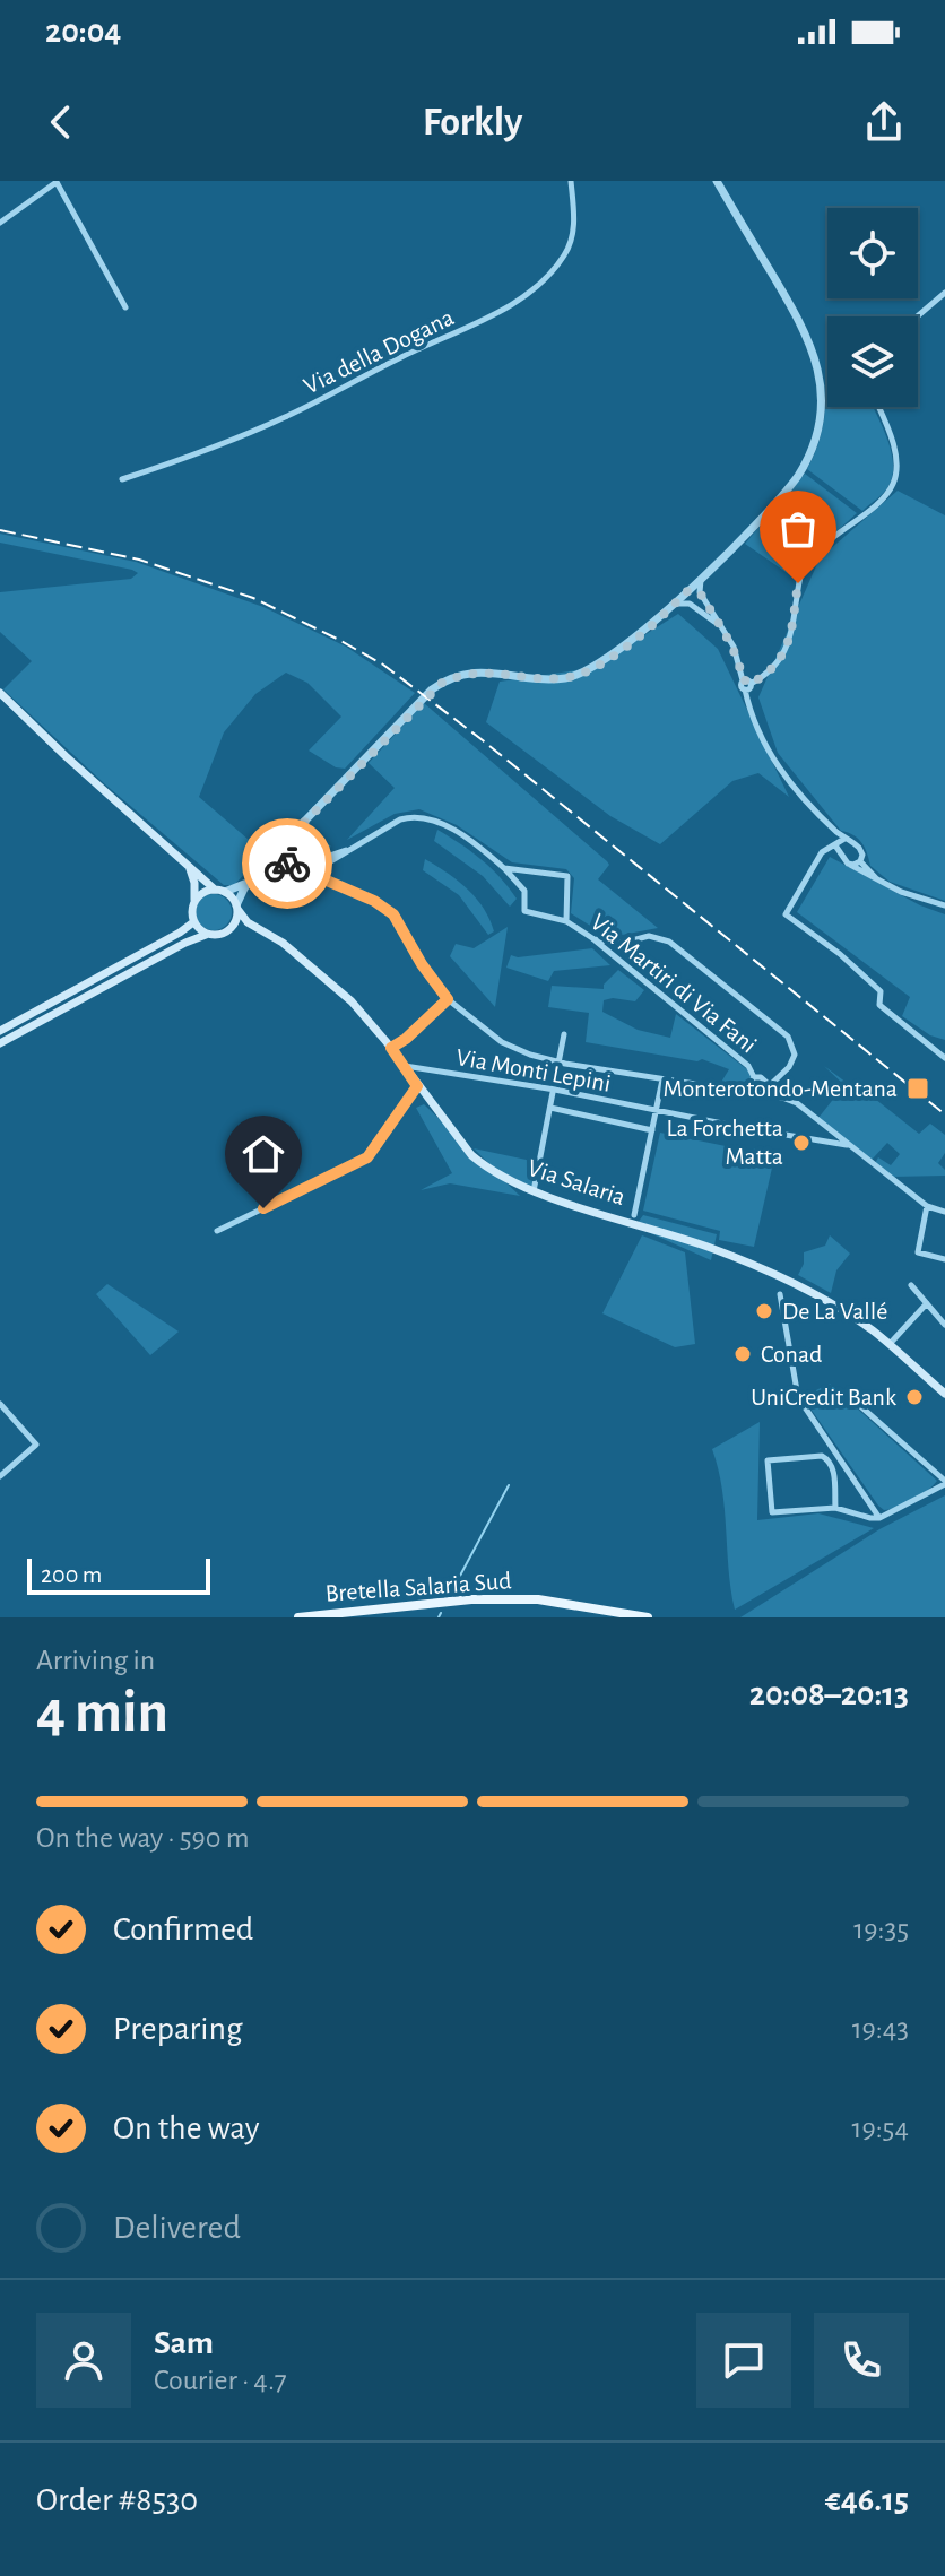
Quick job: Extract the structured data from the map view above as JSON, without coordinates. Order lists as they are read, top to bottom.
{
  "streets": {
    "main road": ["Via Salaria", "Bretella Salaria Sud"],
    "street": ["Via della Dogana", "Via Martiri di Via Fani", "Via Monti Lepini"]
  },
  "crossings": [
    ["Via Monti Lepini", "Via Salaria"]
  ],
  "places": {
    "transit": ["Monterotondo-Mentana"],
    "other": [
      "La Forchetta Matta",
      "De La Vallé",
      "Conad",
      "UniCredit Bank"
    ]
  },
  "scale_bar": "200 m",
  "page": {
    "status": "20:04",
    "header": "Forkly",
    "scale": "200 m",
    "heading": ["4 min", "Arriving in", "20:08–20:13"],
    "panel": [
      "Sam",
      "Courier · 4.7",
      "Order #8530",
      "€46.15"
    ],
    "bar": "On the way · 590 m",
    "list": [
      ["Confirmed", "19:35"],
      ["Preparing", "19:43"],
      ["On the way", "19:54"],
      "Delivered"
    ]
  }
}
